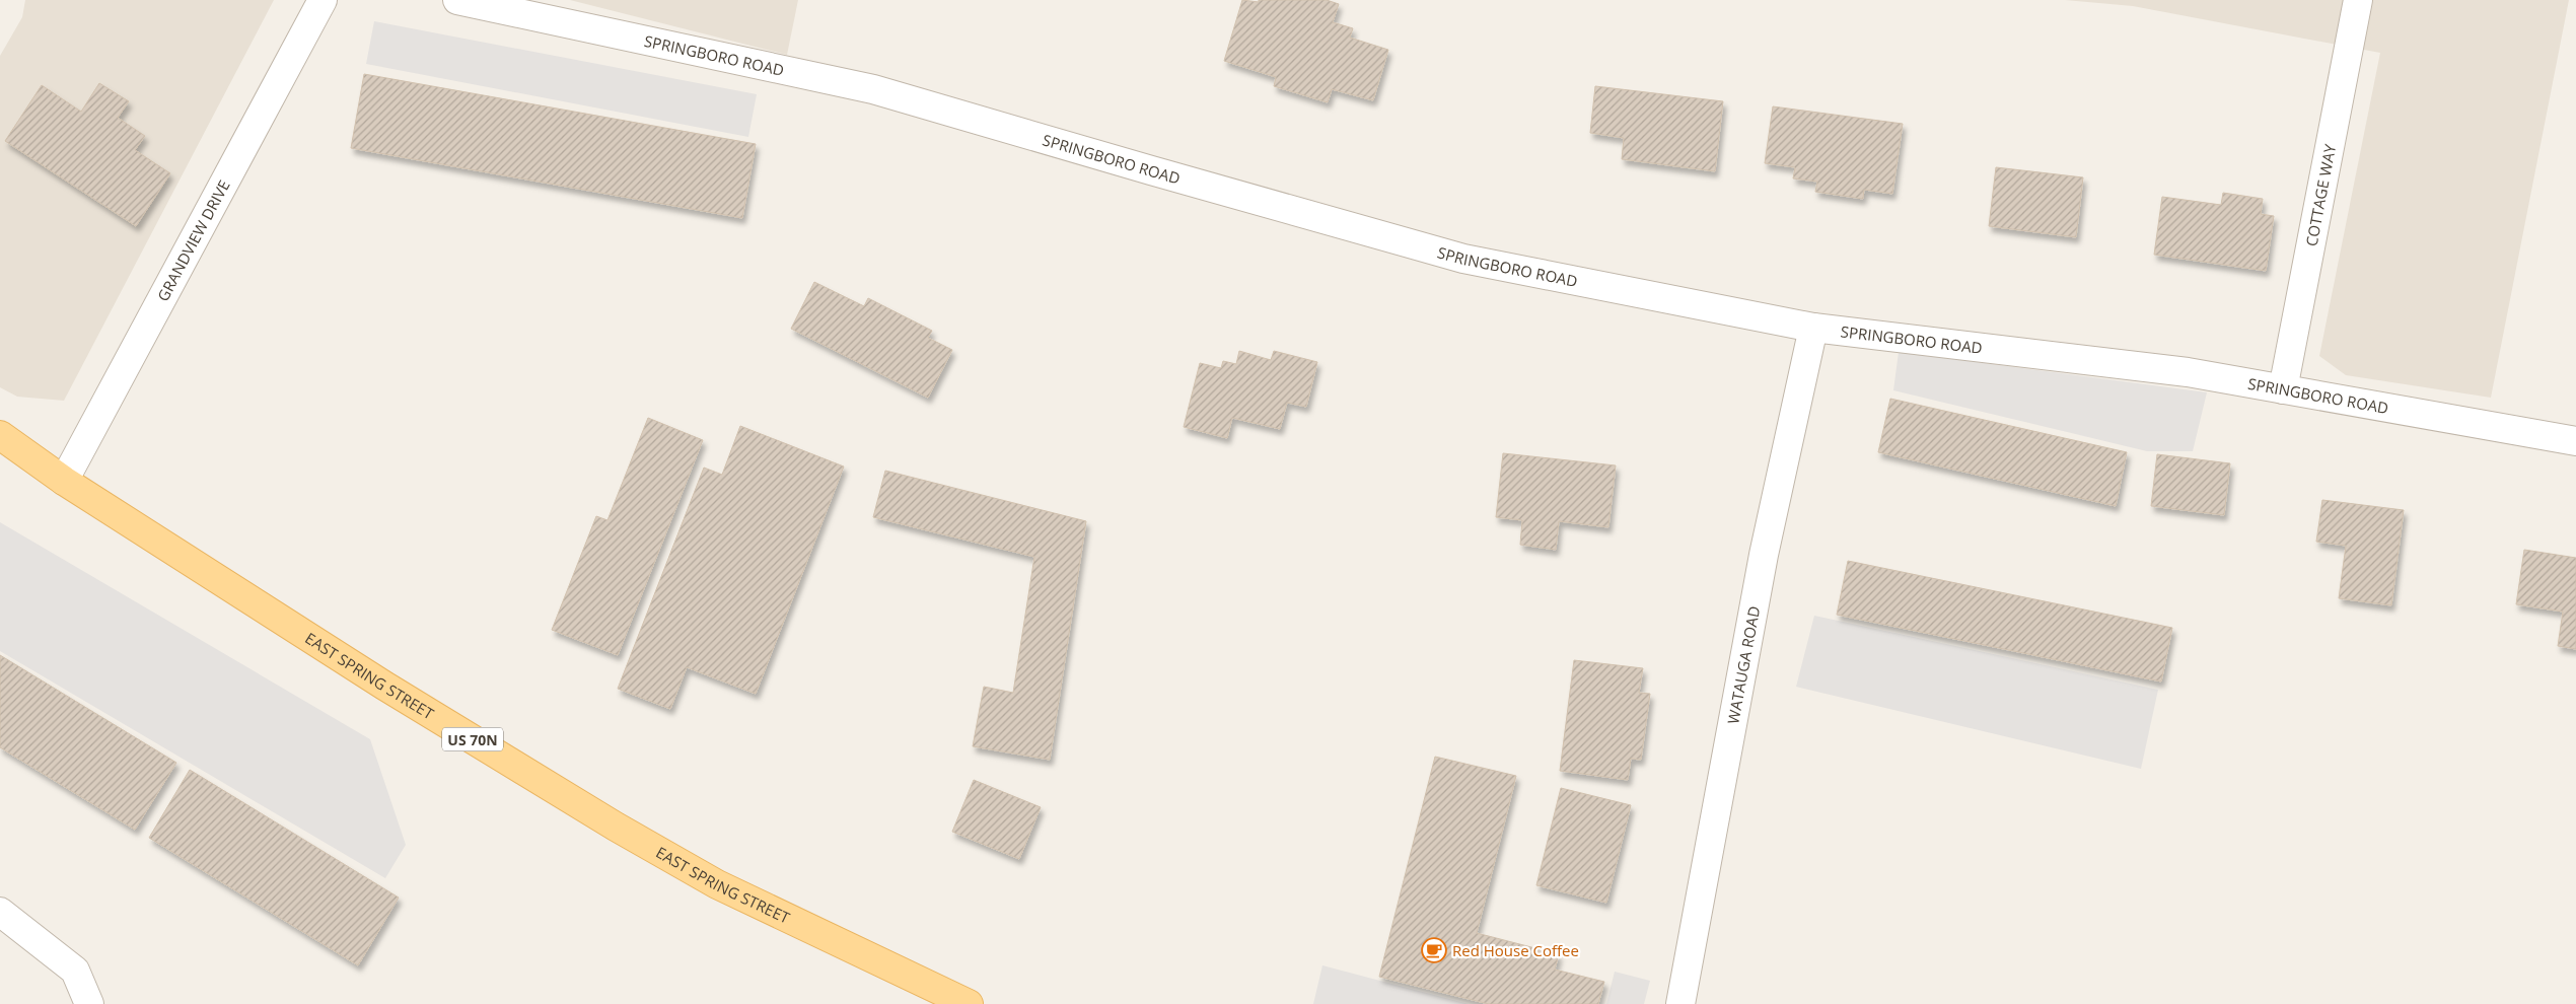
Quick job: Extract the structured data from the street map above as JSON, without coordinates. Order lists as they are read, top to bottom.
{
  "streets": {
    "main road": ["EAST SPRING STREET", "US 70N"],
    "street": [
      "SPRINGBORO ROAD",
      "COTTAGE WAY",
      "GRANDVIEW DRIVE",
      "WATAUGA ROAD"
    ]
  },
  "crossings": [
    ["SPRINGBORO ROAD", "COTTAGE WAY"],
    ["SPRINGBORO ROAD", "WATAUGA ROAD"],
    ["GRANDVIEW DRIVE", "EAST SPRING STREET"]
  ],
  "places": {
    "cafe": ["Red House Coffee"]
  }
}
